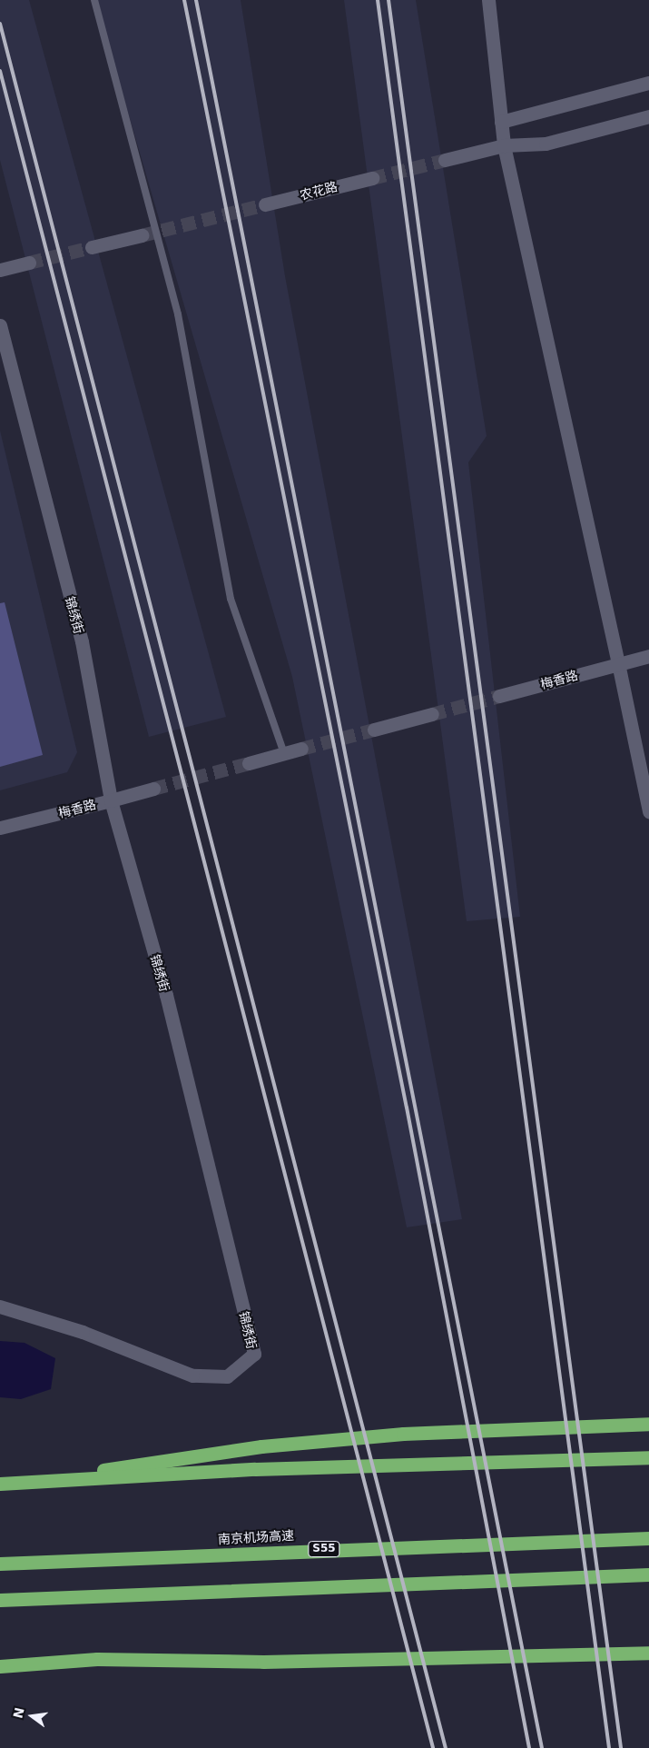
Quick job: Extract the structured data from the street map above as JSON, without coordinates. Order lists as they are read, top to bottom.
{
  "streets": {
    "highway": ["南京机场高速", "S55"],
    "street": ["农花路", "锦绣街", "梅香路"]
  },
  "crossings": [
    ["锦绣街", "梅香路"]
  ],
  "north": "left"
}
